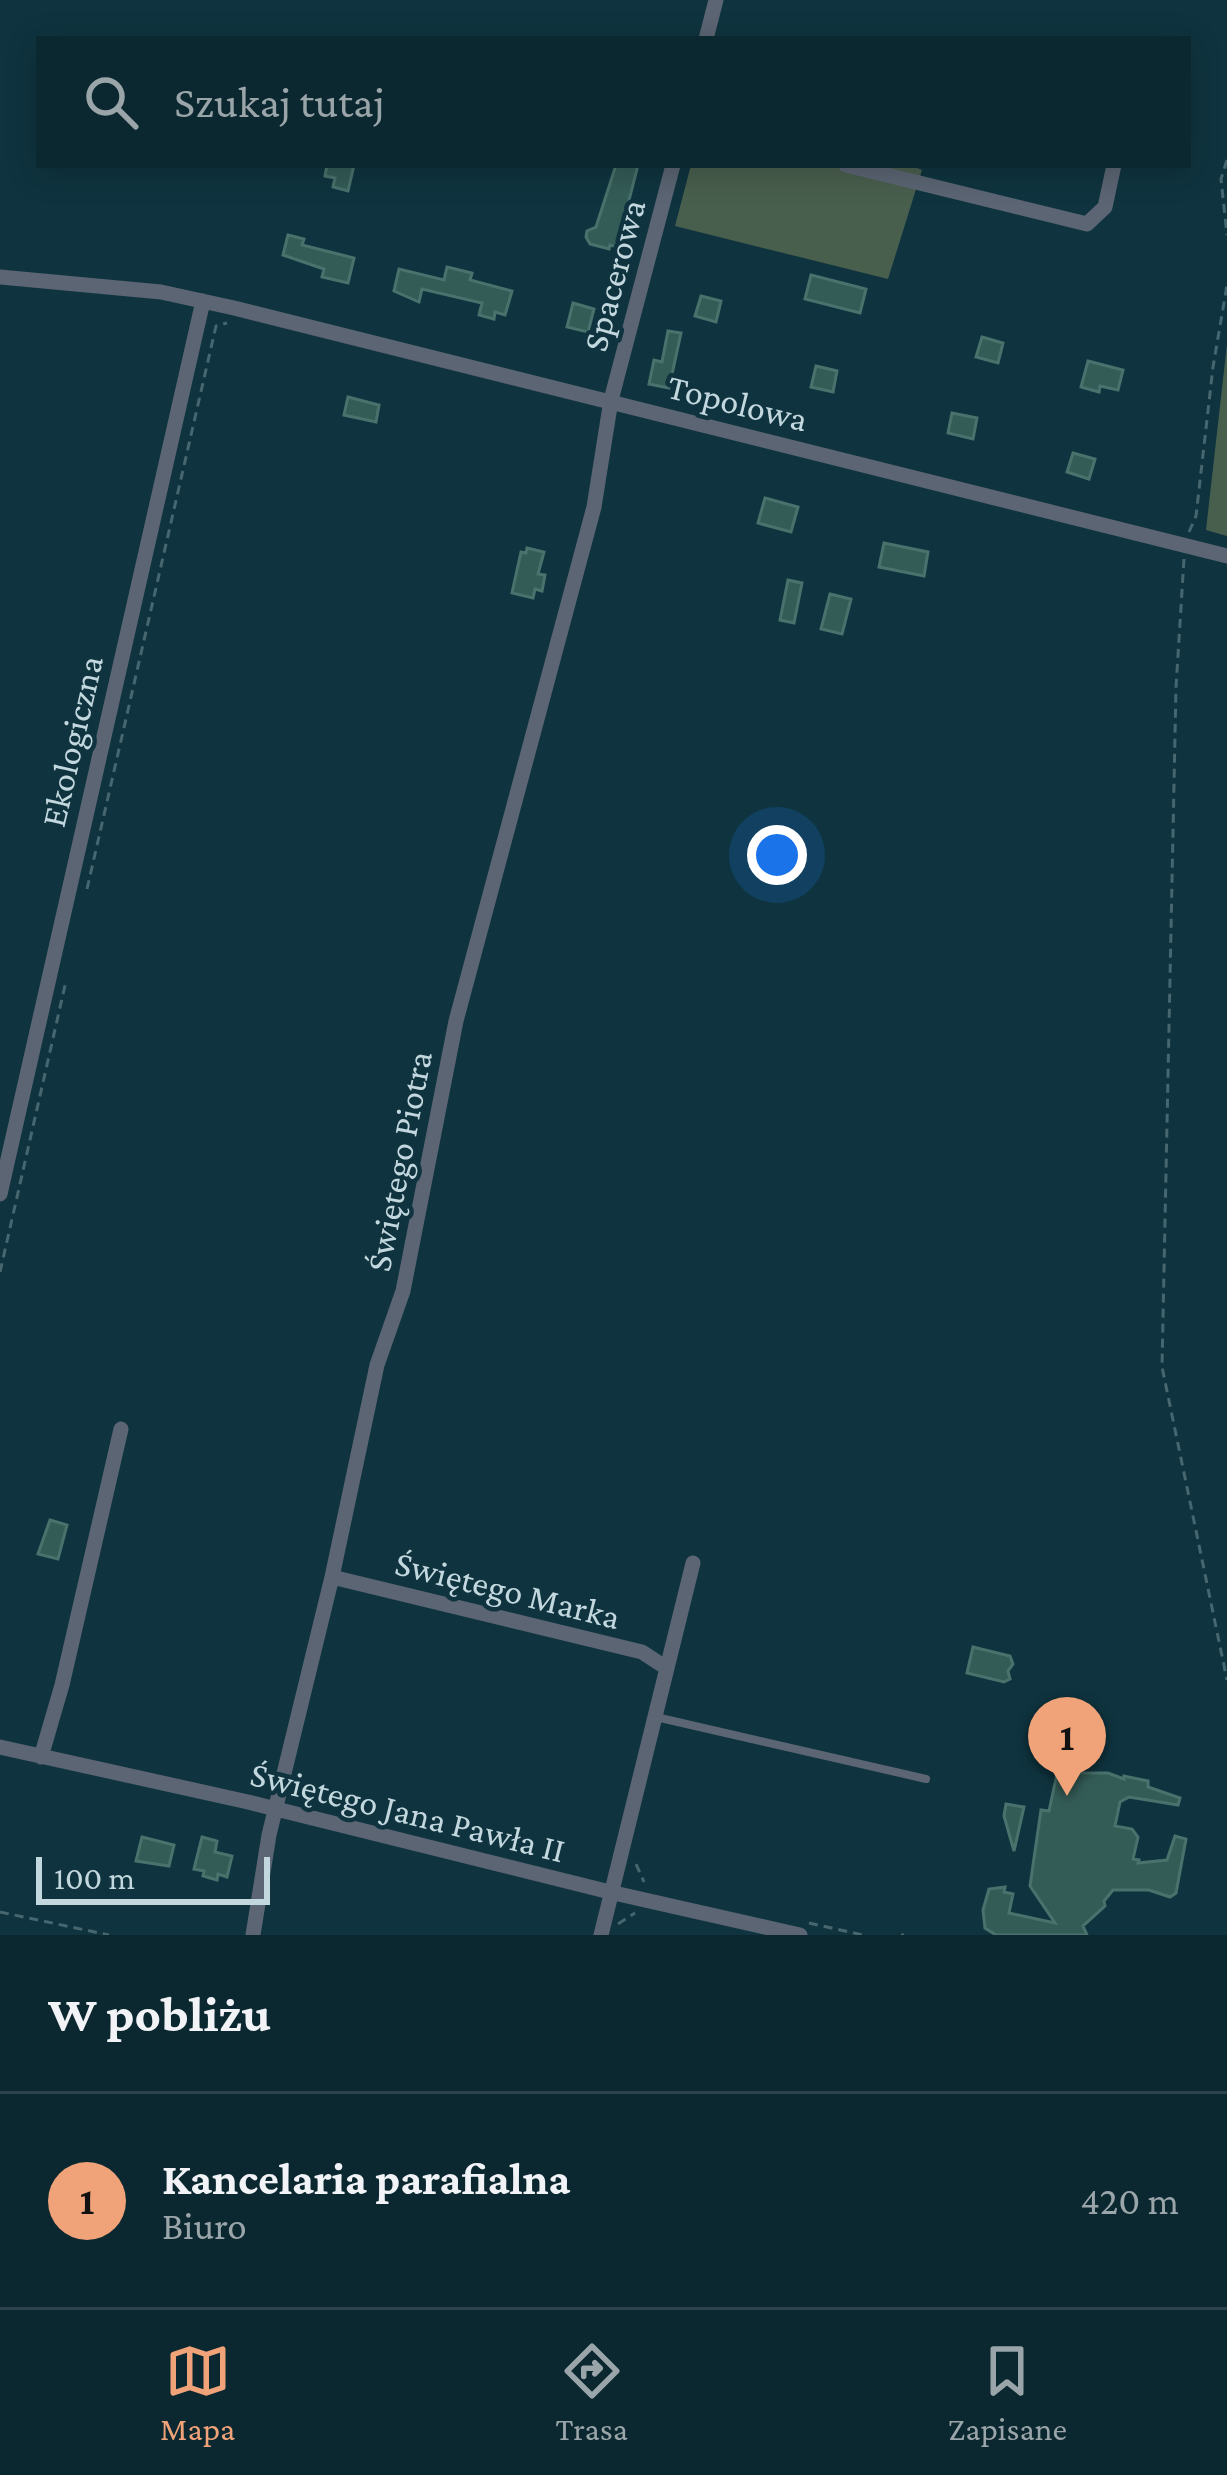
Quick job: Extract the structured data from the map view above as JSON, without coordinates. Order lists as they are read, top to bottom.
{
  "streets": {
    "street": [
      "Spacerowa",
      "Topolowa",
      "Ekologiczna",
      "Świętego Piotra",
      "Świętego Marka",
      "Świętego Jana Pawła II"
    ]
  },
  "crossings": [
    ["Spacerowa", "Topolowa"],
    ["Spacerowa", "Świętego Piotra"],
    ["Topolowa", "Ekologiczna"],
    ["Topolowa", "Świętego Piotra"],
    ["Świętego Piotra", "Świętego Marka"],
    ["Świętego Piotra", "Świętego Jana Pawła II"]
  ],
  "scale_bar": "100 m",
  "page": {
    "search": "Szukaj tutaj",
    "pins": "1",
    "scale": "100 m",
    "heading": "W pobliżu",
    "list": [
      {
        "mark": "1",
        "name": "Kancelaria parafialna",
        "note": "Biuro",
        "value": "420 m"
      }
    ],
    "nav": ["Mapa", "Trasa", "Zapisane"]
  }
}
